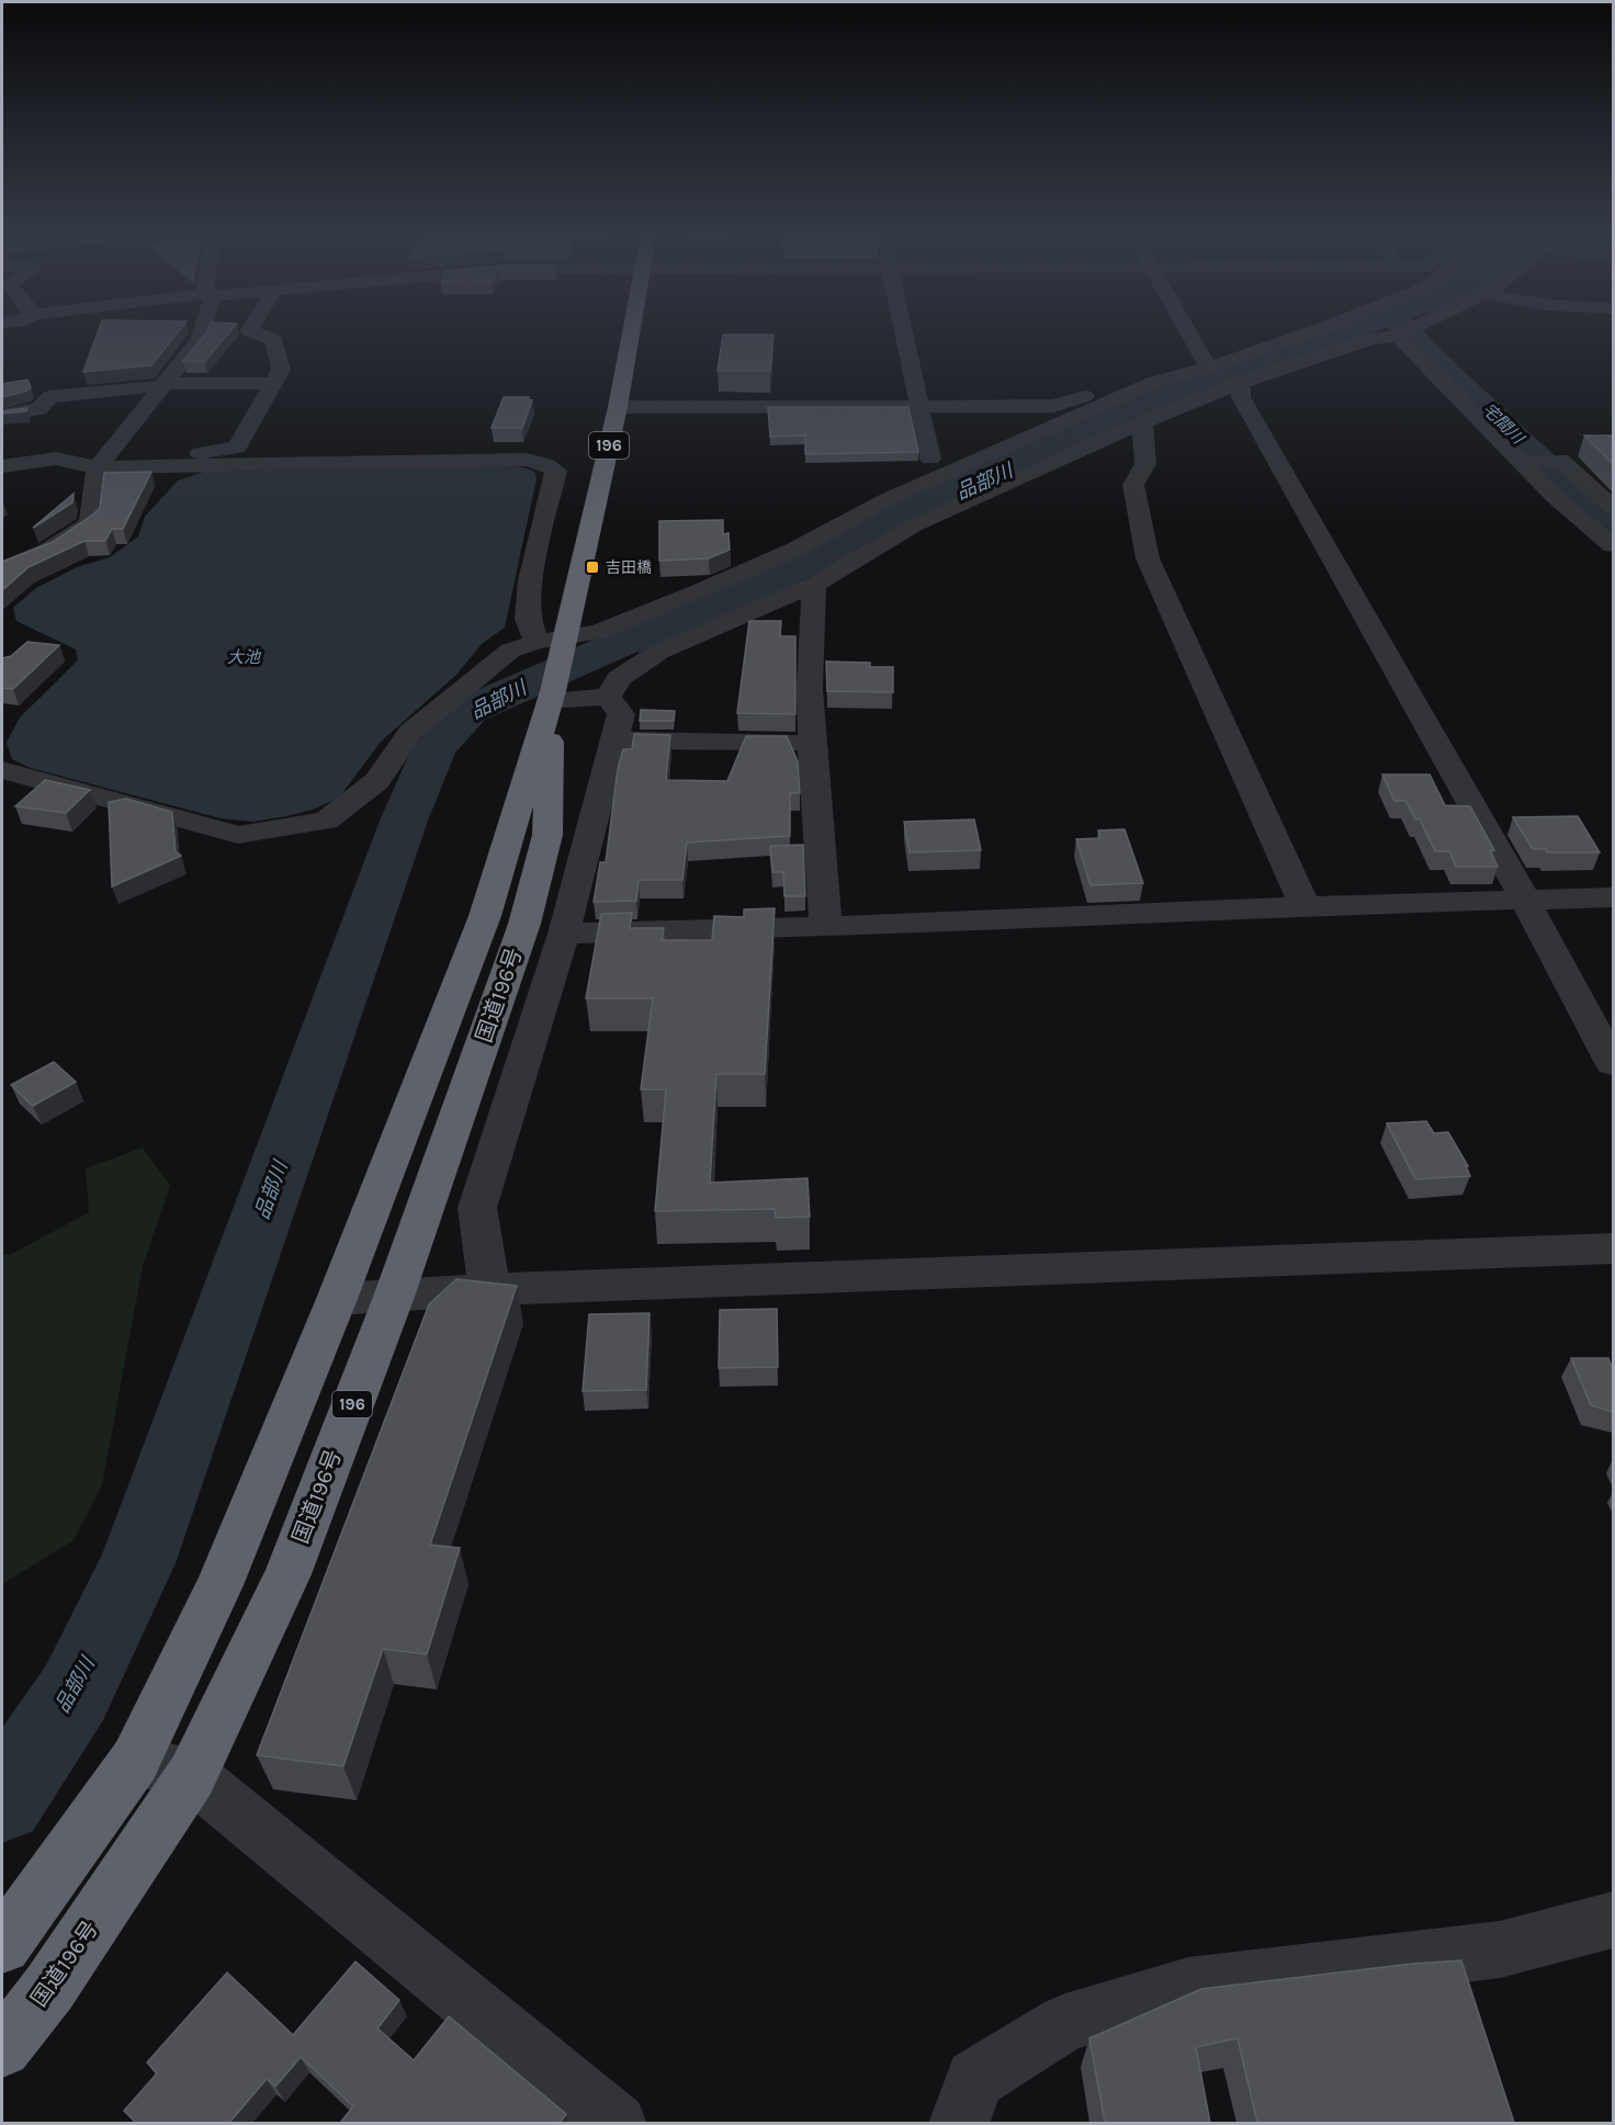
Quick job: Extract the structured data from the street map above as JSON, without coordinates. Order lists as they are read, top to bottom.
{
  "streets": {
    "highway": ["196", "国道196号"]
  },
  "water": ["宅間川", "品部川", "大池"],
  "places": {
    "transit": ["吉田橋"]
  }
}
